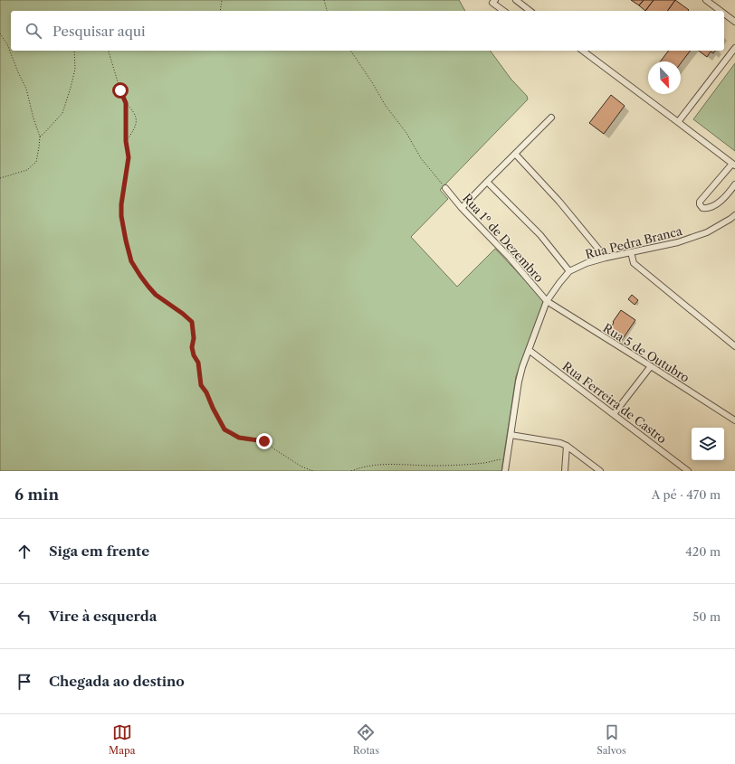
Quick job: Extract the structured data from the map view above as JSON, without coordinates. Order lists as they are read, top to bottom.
{
  "streets": {
    "street": [
      "Rua 1º de Dezembro",
      "Rua Pedra Branca",
      "Rua 5 de Outubro",
      "Rua Ferreira de Castro"
    ]
  },
  "crossings": [
    ["Rua 1º de Dezembro", "Rua Pedra Branca"],
    ["Rua 1º de Dezembro", "Rua 5 de Outubro"],
    ["Rua Pedra Branca", "Rua 5 de Outubro"],
    ["Rua Pedra Branca", "Rua Ferreira de Castro"]
  ],
  "north": "bottom right",
  "page": {
    "search": "Pesquisar aqui",
    "heading": ["6 min", "A pé · 470 m"],
    "list": [
      ["Siga em frente", "420 m"],
      ["Vire à esquerda", "50 m"],
      "Chegada ao destino"
    ],
    "nav": ["Mapa", "Rotas", "Salvos"]
  }
}
